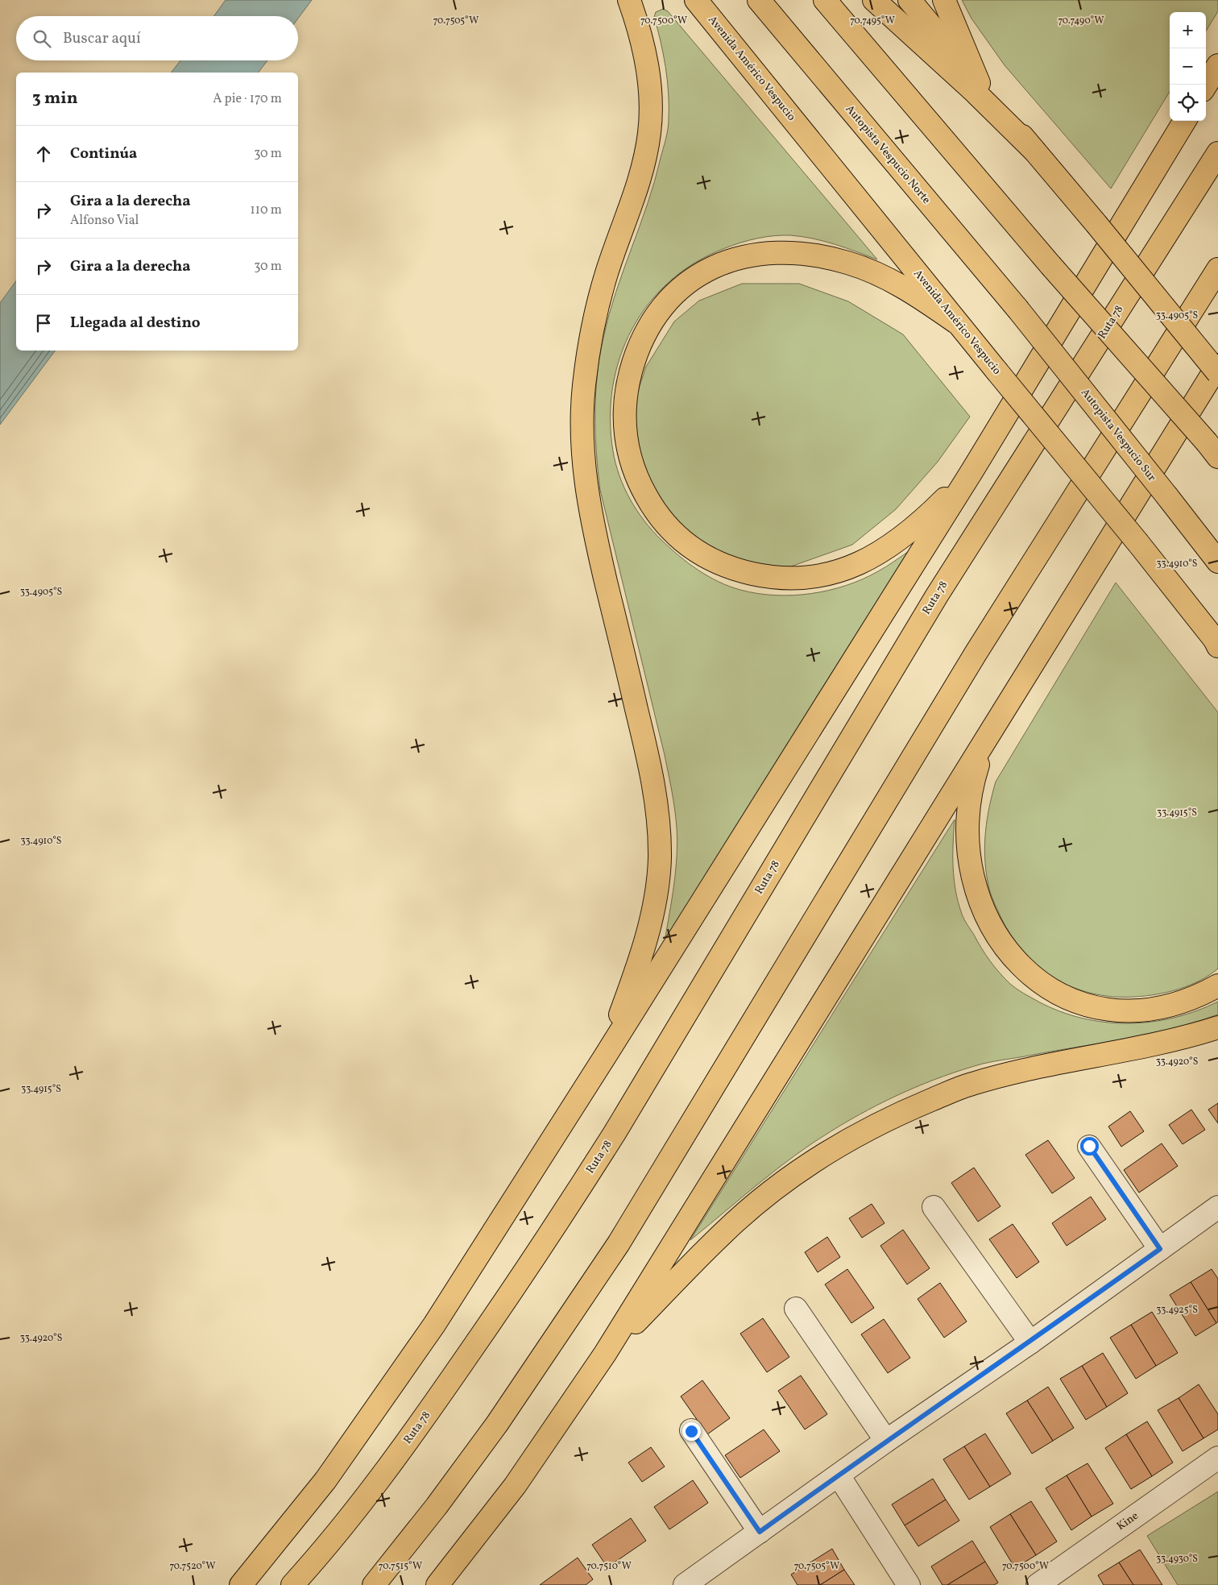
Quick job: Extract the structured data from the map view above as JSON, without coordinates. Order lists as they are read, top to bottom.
{
  "streets": {
    "main road": [
      "Avenida Américo Vespucio",
      "Autopista Vespucio Norte",
      "Ruta 78",
      "Autopista Vespucio Sur"
    ],
    "street": ["Kine"]
  },
  "crossings": [
    ["Autopista Vespucio Norte", "Autopista Vespucio Sur"]
  ],
  "page": {
    "map_buttons": ["+", "−"],
    "search": "Buscar aquí",
    "heading": ["3 min", "A pie · 170 m"],
    "list": [
      ["Continúa", "30 m"],
      ["Gira a la derecha", "Alfonso Vial", "110 m"],
      ["Gira a la derecha", "30 m"],
      "Llegada al destino"
    ]
  },
  "coordinates": [
    "70.7505°W",
    "70.7500°W",
    "70.7495°W",
    "70.7490°W",
    "33.4905°S",
    "33.4910°S",
    "33.4915°S",
    "33.4920°S",
    "33.4925°S",
    "33.4930°S",
    "70.7520°W",
    "70.7515°W",
    "70.7510°W"
  ]
}
